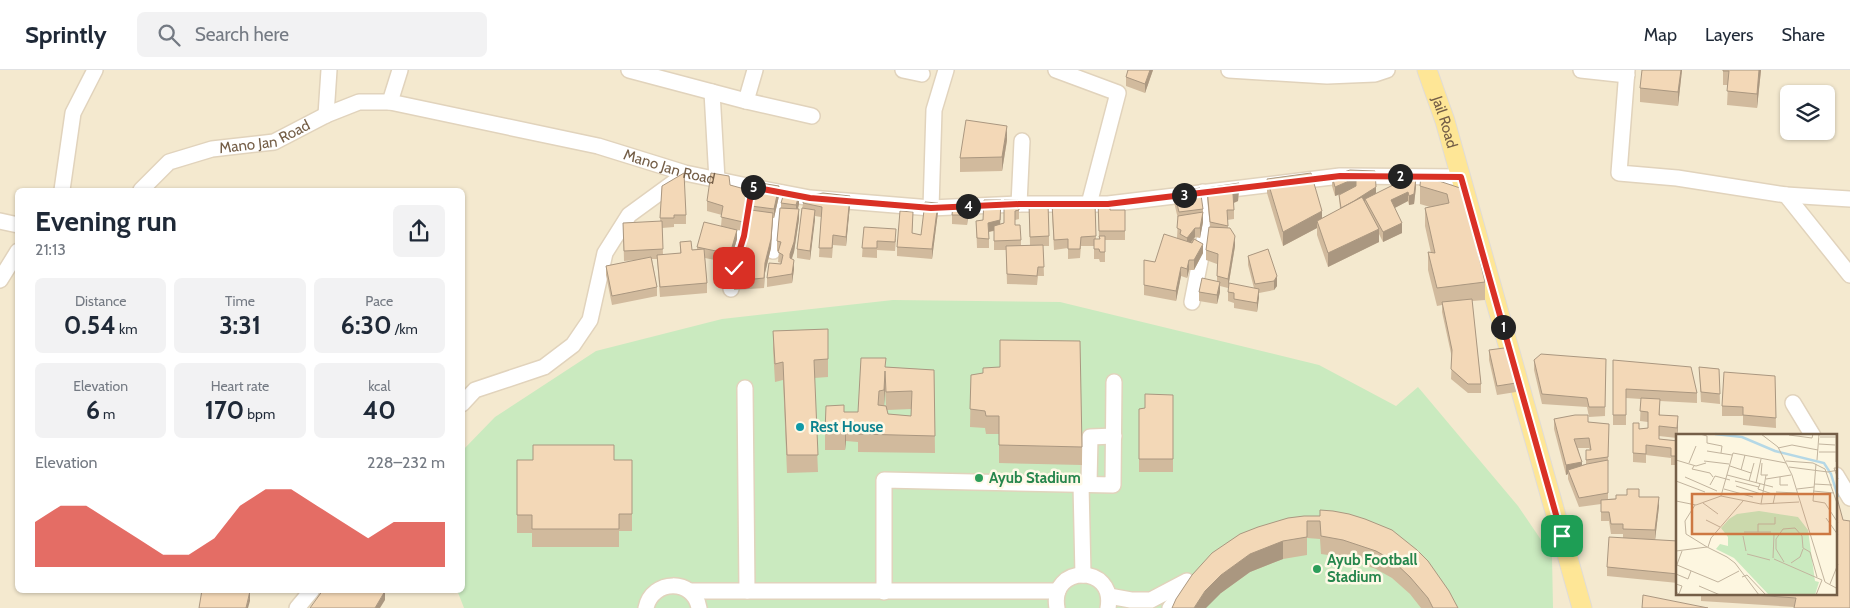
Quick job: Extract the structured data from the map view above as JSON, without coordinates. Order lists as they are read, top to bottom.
{
  "streets": {
    "main road": ["Jail Road"],
    "street": ["Mano Jan Road"]
  },
  "crossings": [
    ["Jail Road", "Mano Jan Road"]
  ],
  "places": ["Rest House", "Ayub Stadium", "Ayub Football Stadium"],
  "page": {
    "header": "Sprintly",
    "search": "Search here",
    "nav": ["Map", "Layers", "Share"],
    "pins": [
      "2",
      "5",
      "3",
      "4",
      "1"
    ],
    "heading": ["Evening run", "21:13"],
    "stats": [
      ["Distance", "0.54 km"],
      ["Time", "3:31"],
      ["Pace", "6:30 /km"],
      ["Elevation", "6 m"],
      ["Heart rate", "170 bpm"],
      ["kcal", "40"]
    ],
    "chart": ["Elevation", "228–232 m"]
  }
}
